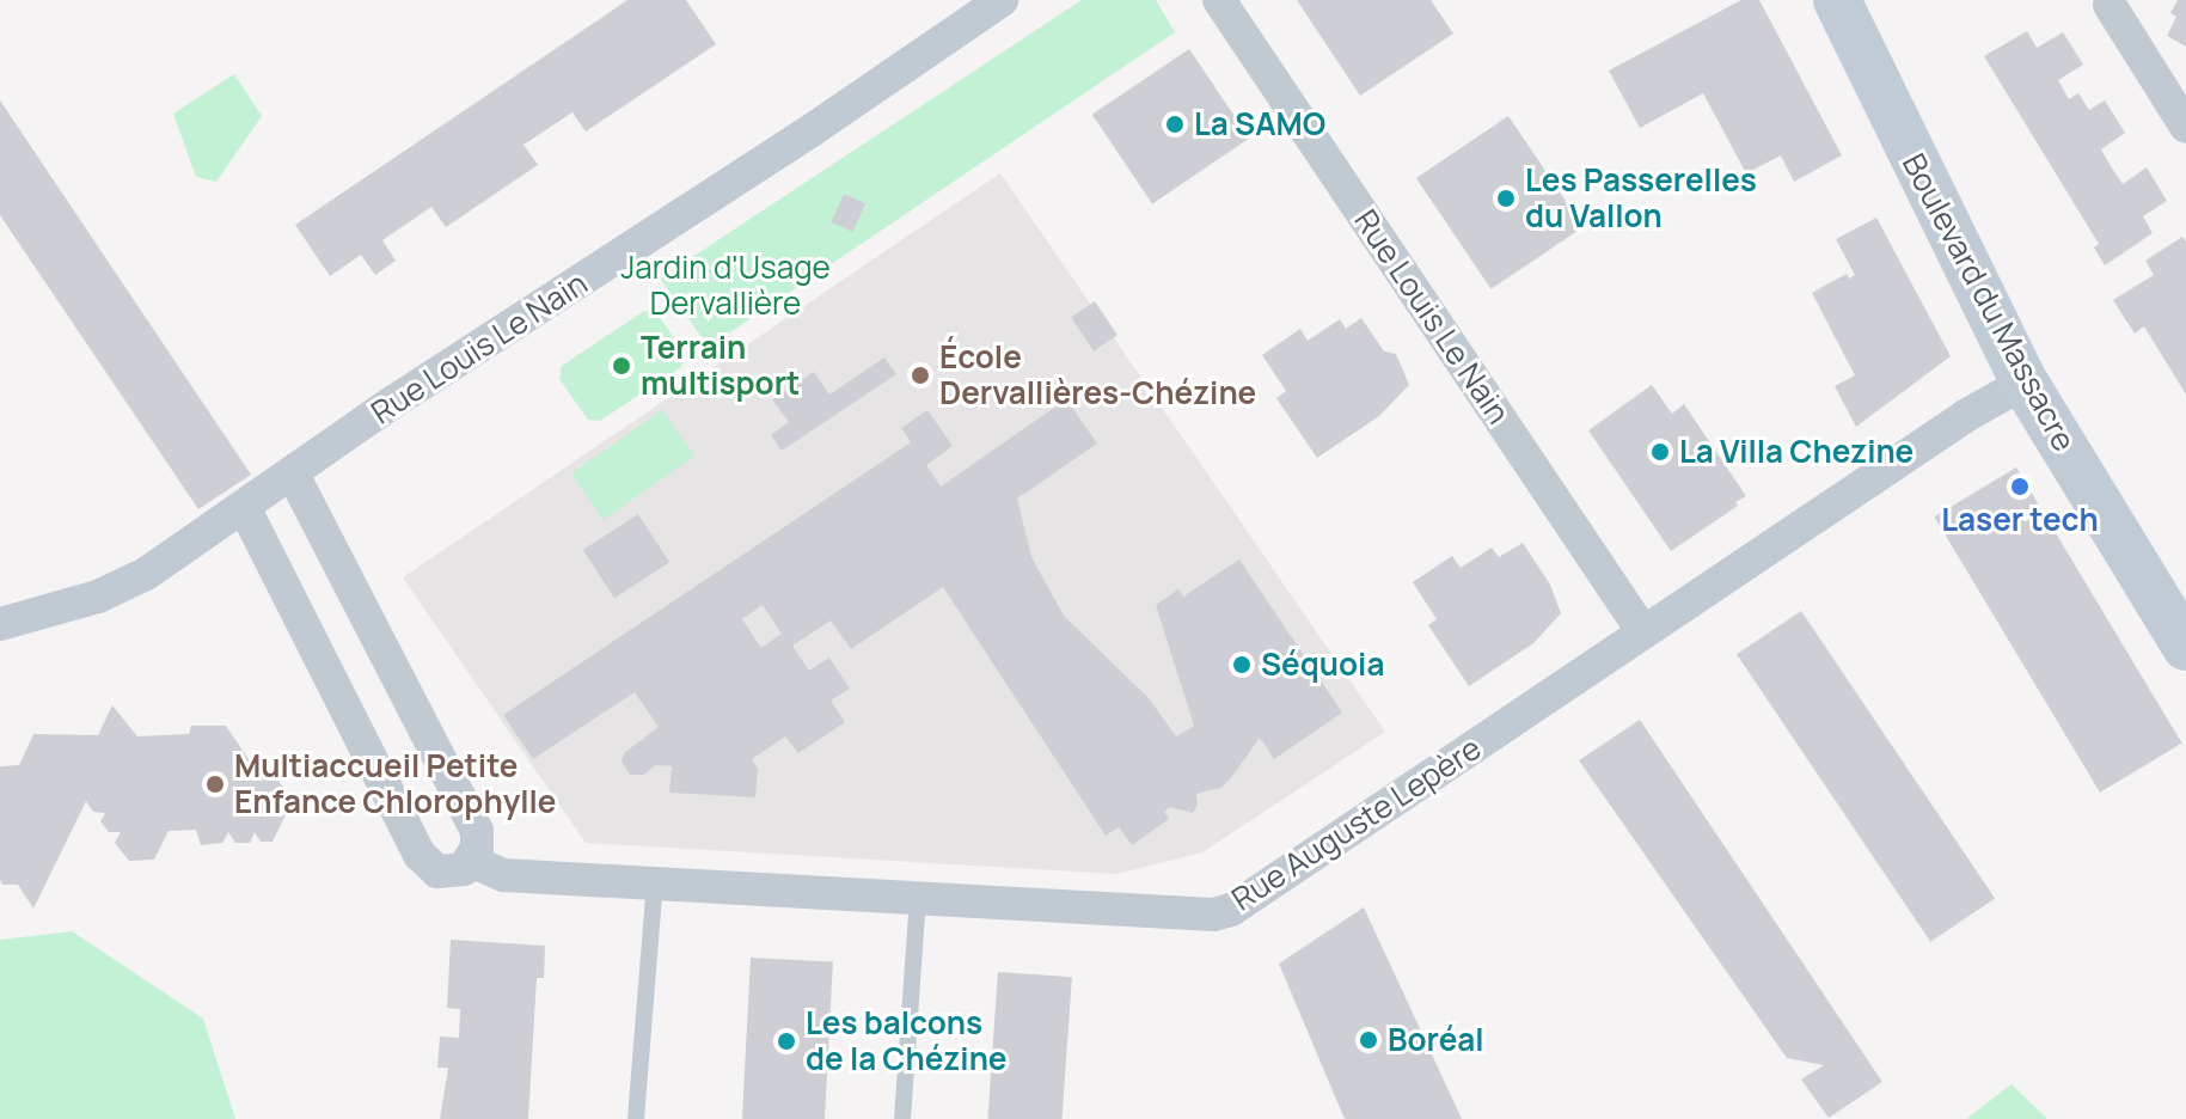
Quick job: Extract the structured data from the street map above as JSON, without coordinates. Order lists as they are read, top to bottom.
{
  "streets": {
    "main road": ["Boulevard du Massacre"],
    "street": ["Rue Louis Le Nain", "Rue Auguste Lepère"]
  },
  "crossings": [
    ["Boulevard du Massacre", "Rue Auguste Lepère"],
    ["Rue Louis Le Nain", "Rue Auguste Lepère"]
  ],
  "parks": ["Jardin d'Usage Dervallière"],
  "places": [
    "La SAMO",
    "Les Passerelles du Vallon",
    "Terrain multisport",
    "École Dervallières-Chézine",
    "La Villa Chezine",
    "Laser tech",
    "Séquoia",
    "Multiaccueil Petite Enfance Chlorophylle",
    "Boréal",
    "Les balcons de la Chézine"
  ]
}
